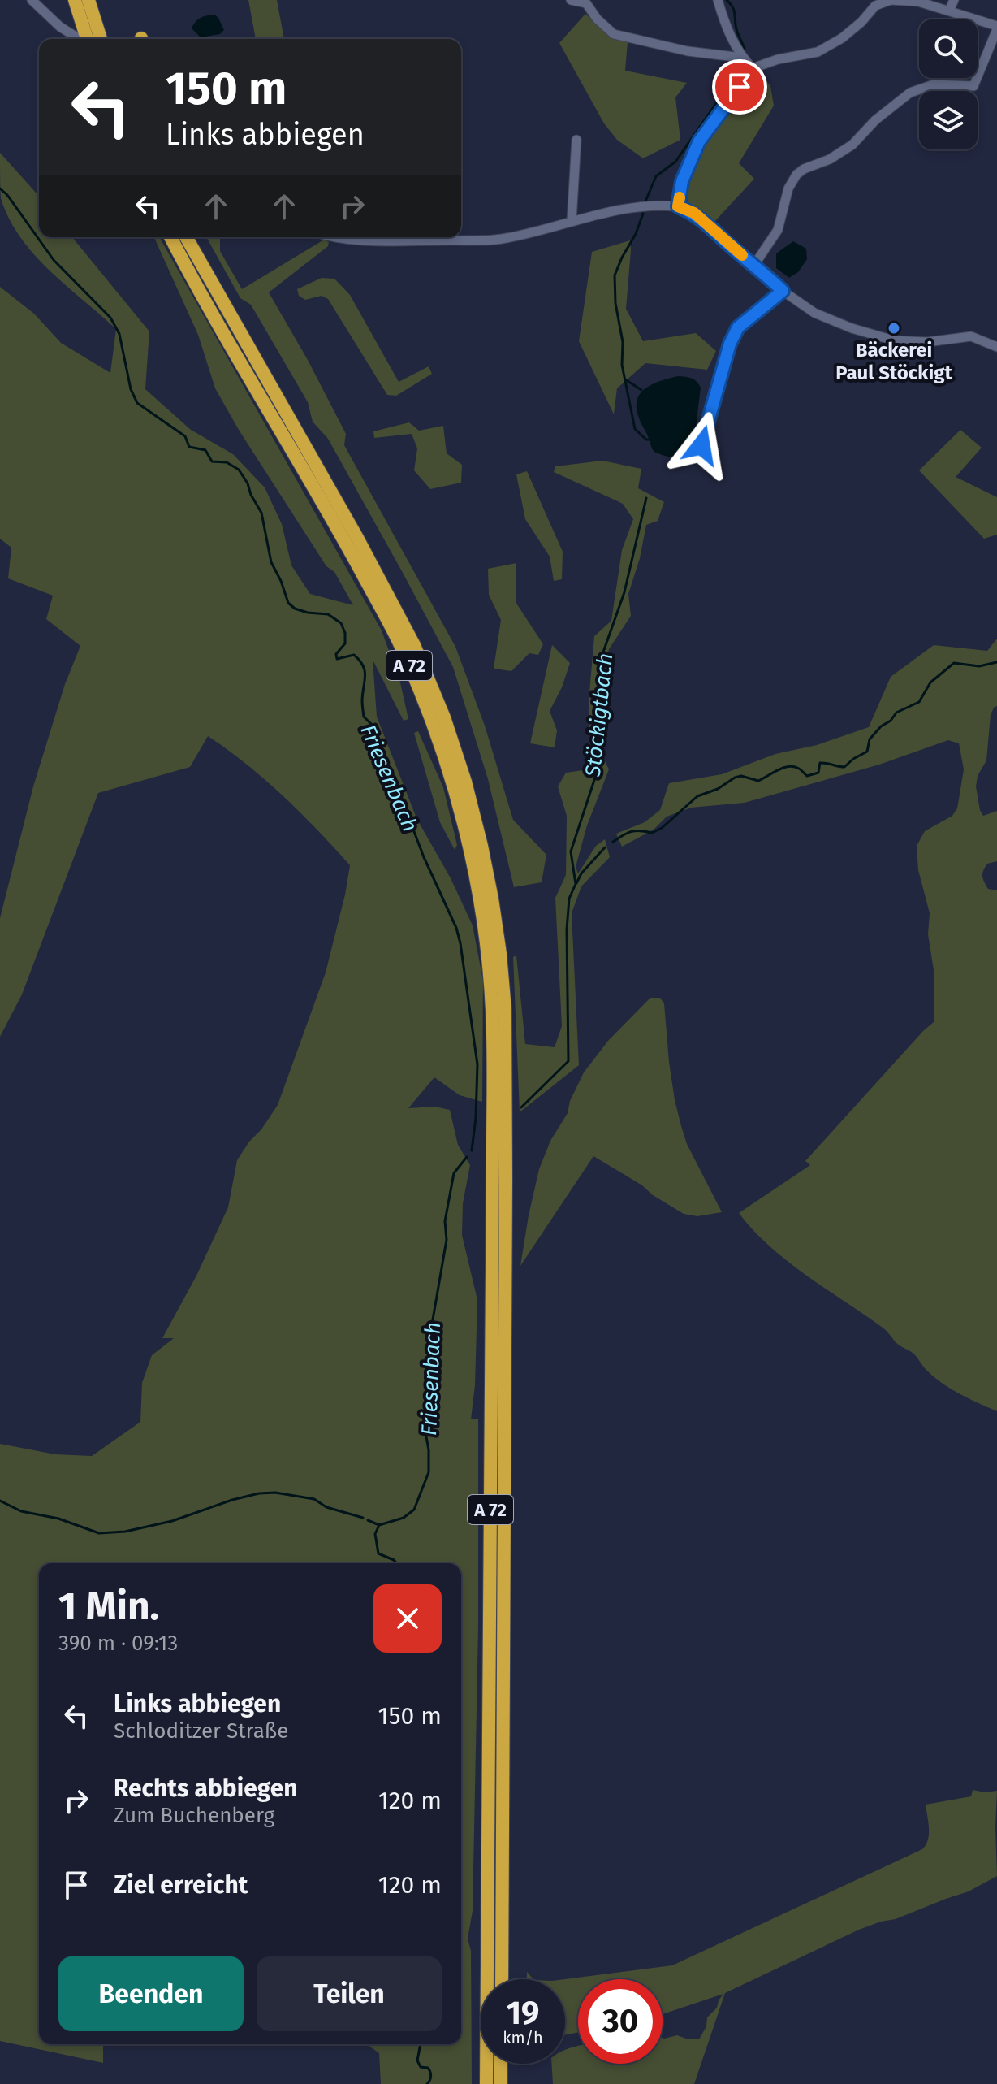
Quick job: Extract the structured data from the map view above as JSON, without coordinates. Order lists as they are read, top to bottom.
{
  "streets": {
    "highway": ["A 72"]
  },
  "water": ["Stöckigtbach", "Friesenbach"],
  "places": ["Bäckerei Paul Stöckigt"],
  "page": {
    "turn": ["150 m", "Links abbiegen"],
    "heading": ["1 Min.", "390 m · 09:13"],
    "list": [
      {
        "name": "Links abbiegen",
        "note": "Schloditzer Straße",
        "value": "150 m"
      },
      {
        "name": "Rechts abbiegen",
        "note": "Zum Buchenberg",
        "value": "120 m"
      },
      {
        "name": "Ziel erreicht",
        "value": "120 m"
      }
    ],
    "buttons": ["Beenden", "Teilen"],
    "speed": "19 km/h",
    "limit": "30"
  }
}
